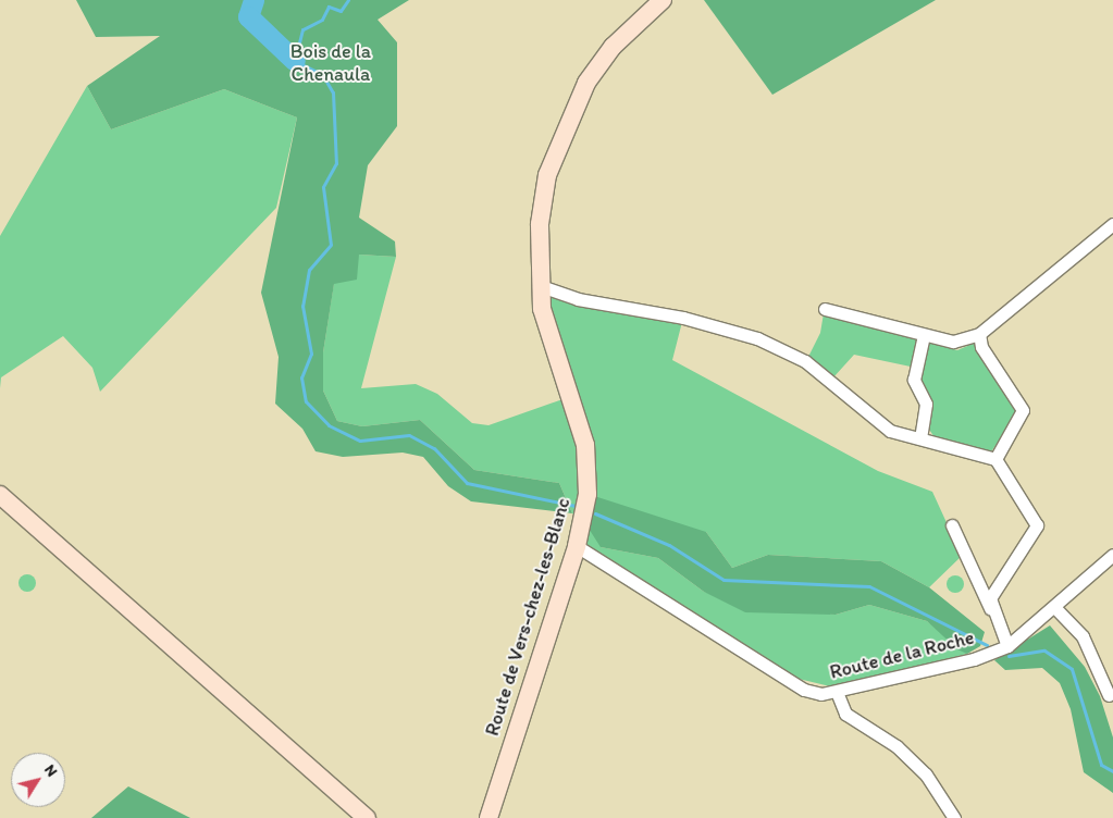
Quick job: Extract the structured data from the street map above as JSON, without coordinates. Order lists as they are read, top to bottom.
{
  "streets": {
    "main road": ["Route de Vers-chez-les-Blanc"],
    "street": ["Route de la Roche"]
  },
  "crossings": [
    ["Route de Vers-chez-les-Blanc", "Route de la Roche"]
  ],
  "parks": ["Bois de la Chenaula"],
  "north": "top right"
}
